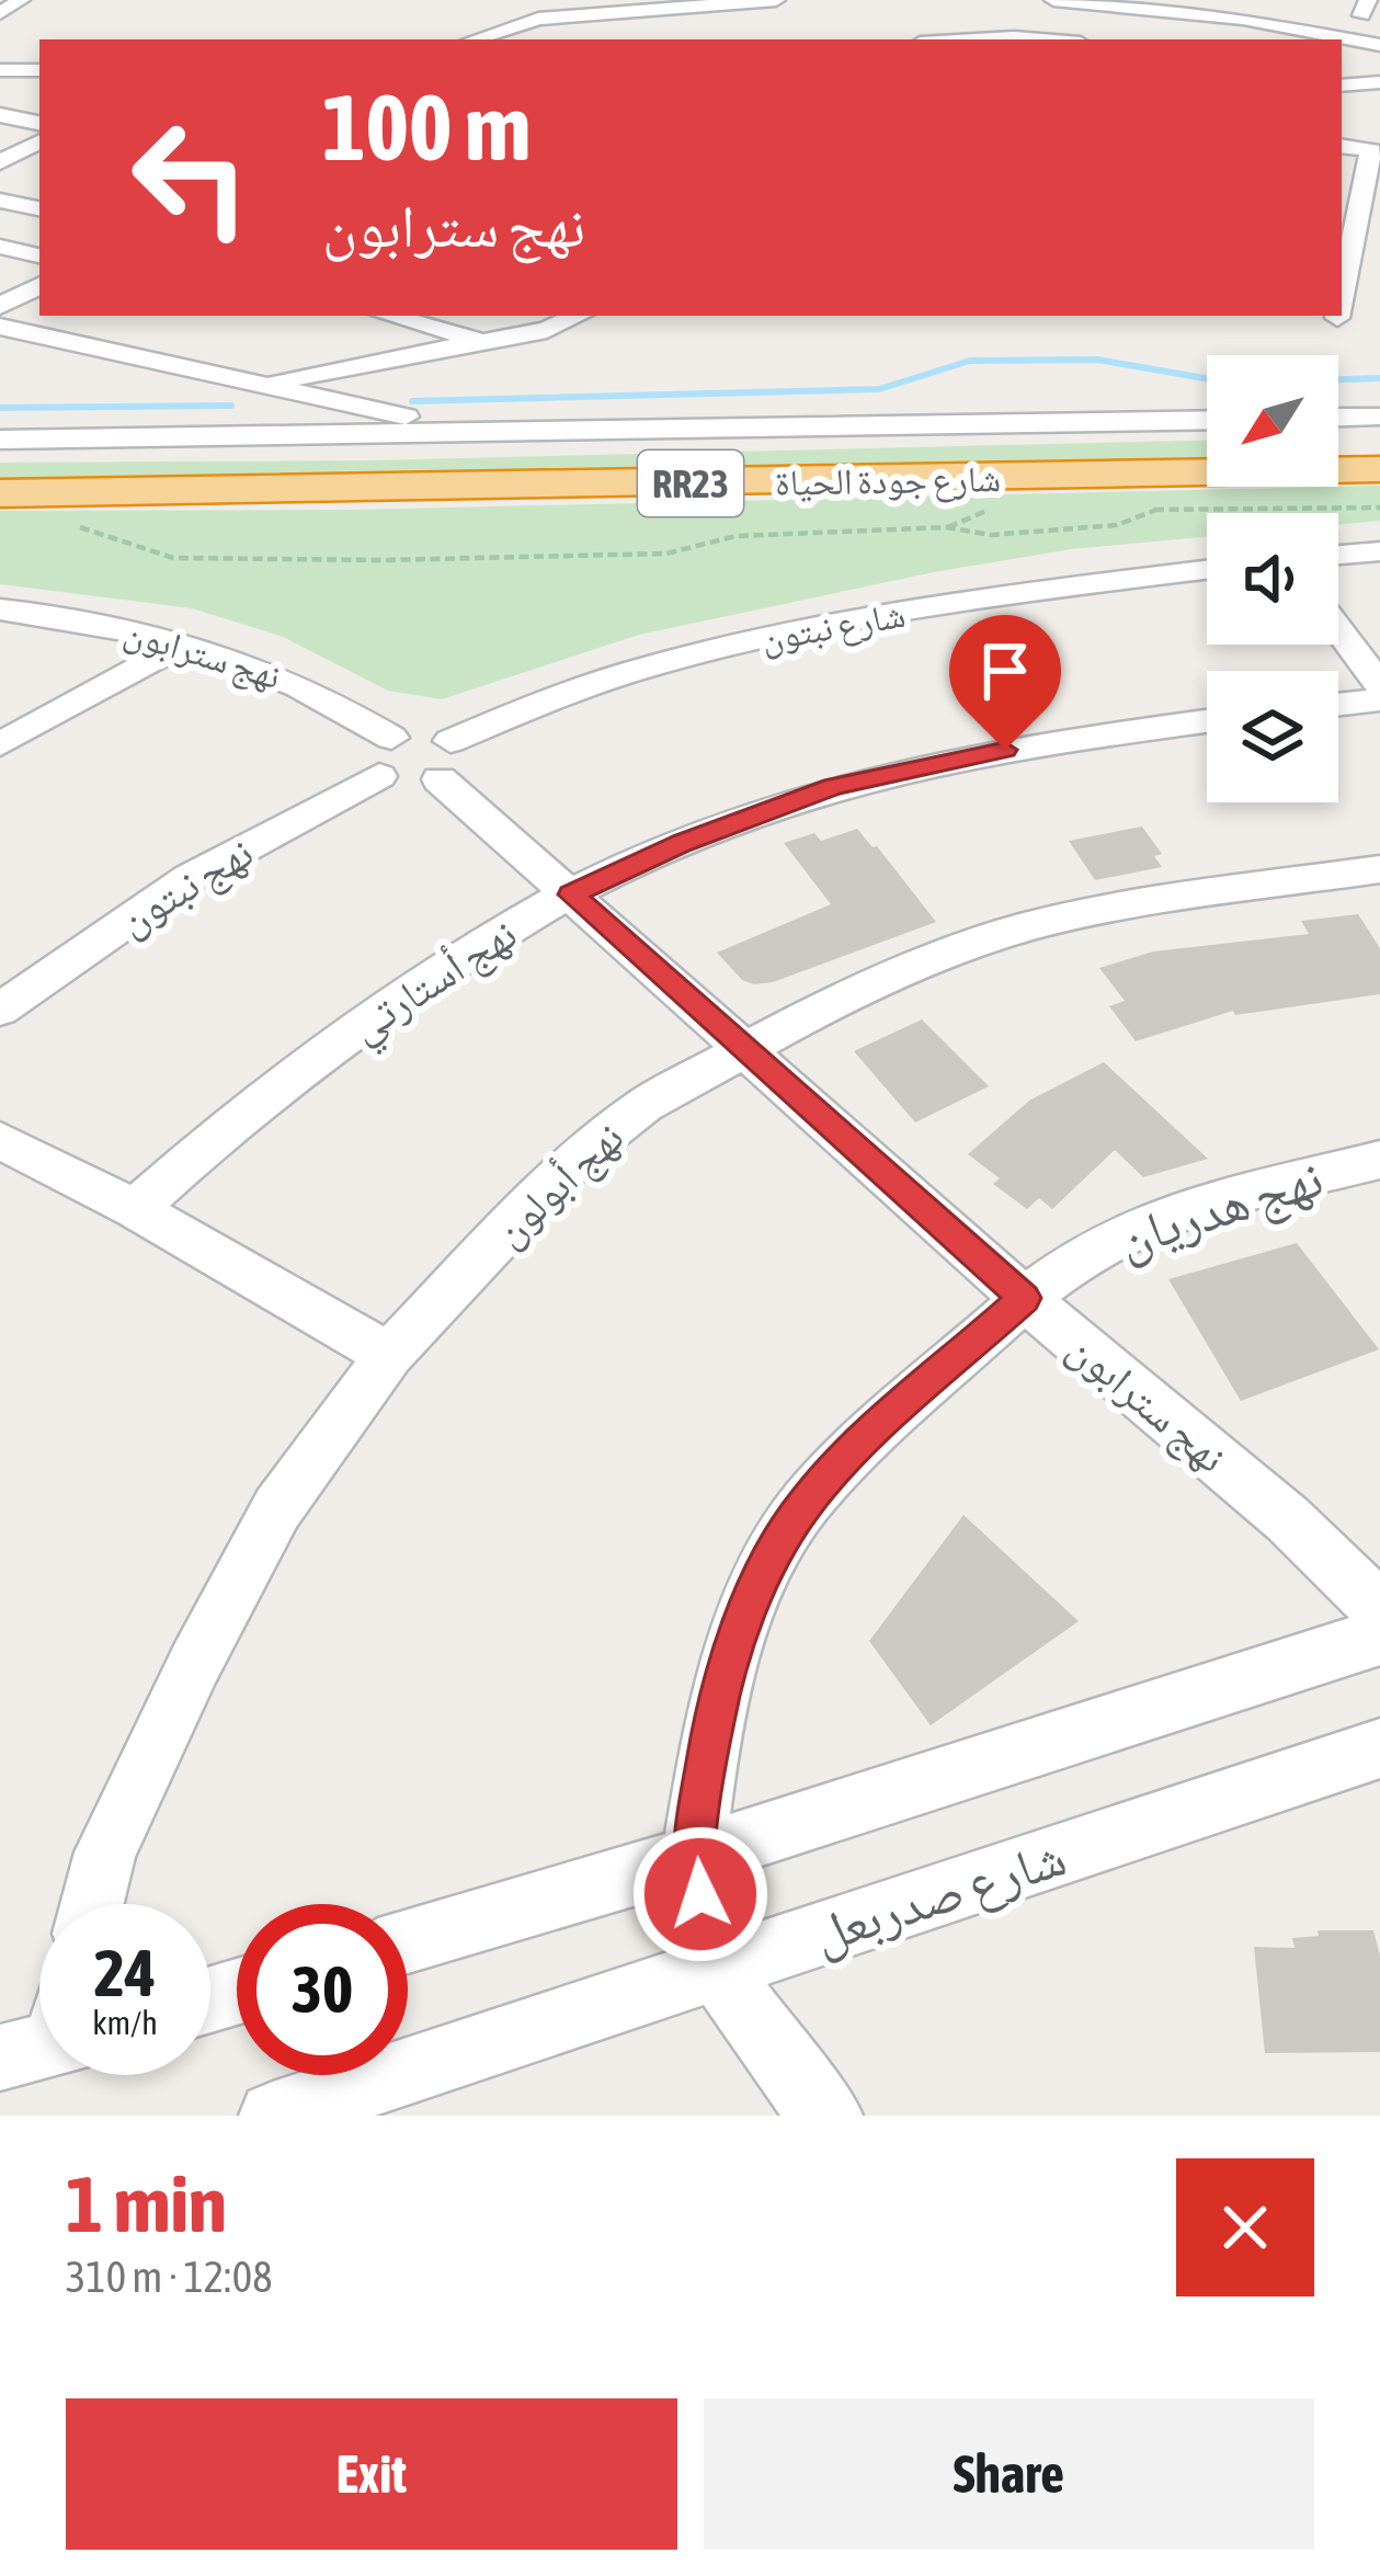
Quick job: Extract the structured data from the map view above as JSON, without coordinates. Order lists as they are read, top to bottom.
{
  "streets": {
    "highway": ["شارع جودة الحياة", "RR23"],
    "street": [
      "شارع نبتون",
      "نهج سترابون",
      "نهج نبتون",
      "نهج أستارتي",
      "نهج أبولون",
      "نهج هدريان",
      "شارع صدربعل"
    ]
  },
  "crossings": [
    ["شارع نبتون", "نهج سترابون"],
    ["نهج سترابون", "نهج أستارتي"],
    ["نهج سترابون", "نهج أبولون"],
    ["نهج سترابون", "نهج هدريان"],
    ["نهج هدريان", "شارع صدربعل"]
  ],
  "north": "bottom left",
  "page": {
    "turn": ["100 m", "نهج سترابون"],
    "speed": "24 km/h",
    "limit": "30",
    "heading": ["1 min", "310 m · 12:08"],
    "buttons": ["Exit", "Share"]
  }
}
